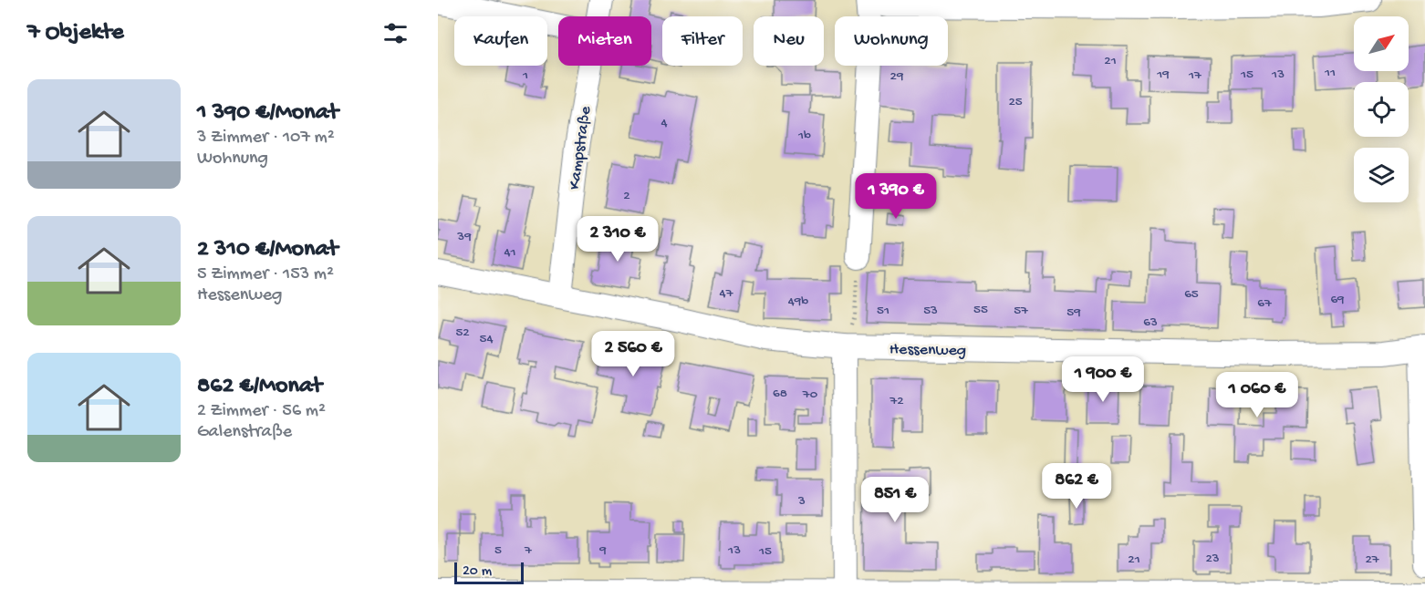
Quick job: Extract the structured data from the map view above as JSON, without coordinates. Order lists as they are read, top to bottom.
{
  "streets": {
    "street": ["Kampstraße", "Hessenweg"]
  },
  "crossings": [
    ["Kampstraße", "Hessenweg"]
  ],
  "house_numbers": [
    "21",
    "11",
    "19",
    "15",
    "13",
    "1",
    "17",
    "29",
    "25",
    "4",
    "1b",
    "2",
    "39",
    "41",
    "47",
    "65",
    "69",
    "49b",
    "67",
    "55",
    "51",
    "53",
    "57",
    "59",
    "63",
    "52",
    "54",
    "68",
    "70",
    "72",
    "3",
    "5",
    "7",
    "9",
    "13",
    "15",
    "23",
    "21",
    "27"
  ],
  "scale_bar": "20 m",
  "north": "top right",
  "page": {
    "heading": "7 Objekte",
    "chip": [
      "Kaufen",
      "Mieten",
      "Filter",
      "Neu",
      "Wohnung"
    ],
    "list": [
      {
        "name": "1 390 €/Monat",
        "note": "3 Zimmer · 107 m² · Wohnung"
      },
      {
        "name": "2 310 €/Monat",
        "note": "5 Zimmer · 153 m² · Hessenweg"
      },
      {
        "name": "862 €/Monat",
        "note": "2 Zimmer · 56 m² · Galenstraße"
      }
    ],
    "price": [
      "1 390 €",
      "2 310 €",
      "2 560 €",
      "1 900 €",
      "1 060 €",
      "862 €",
      "851 €"
    ],
    "scale": "20 m"
  }
}
